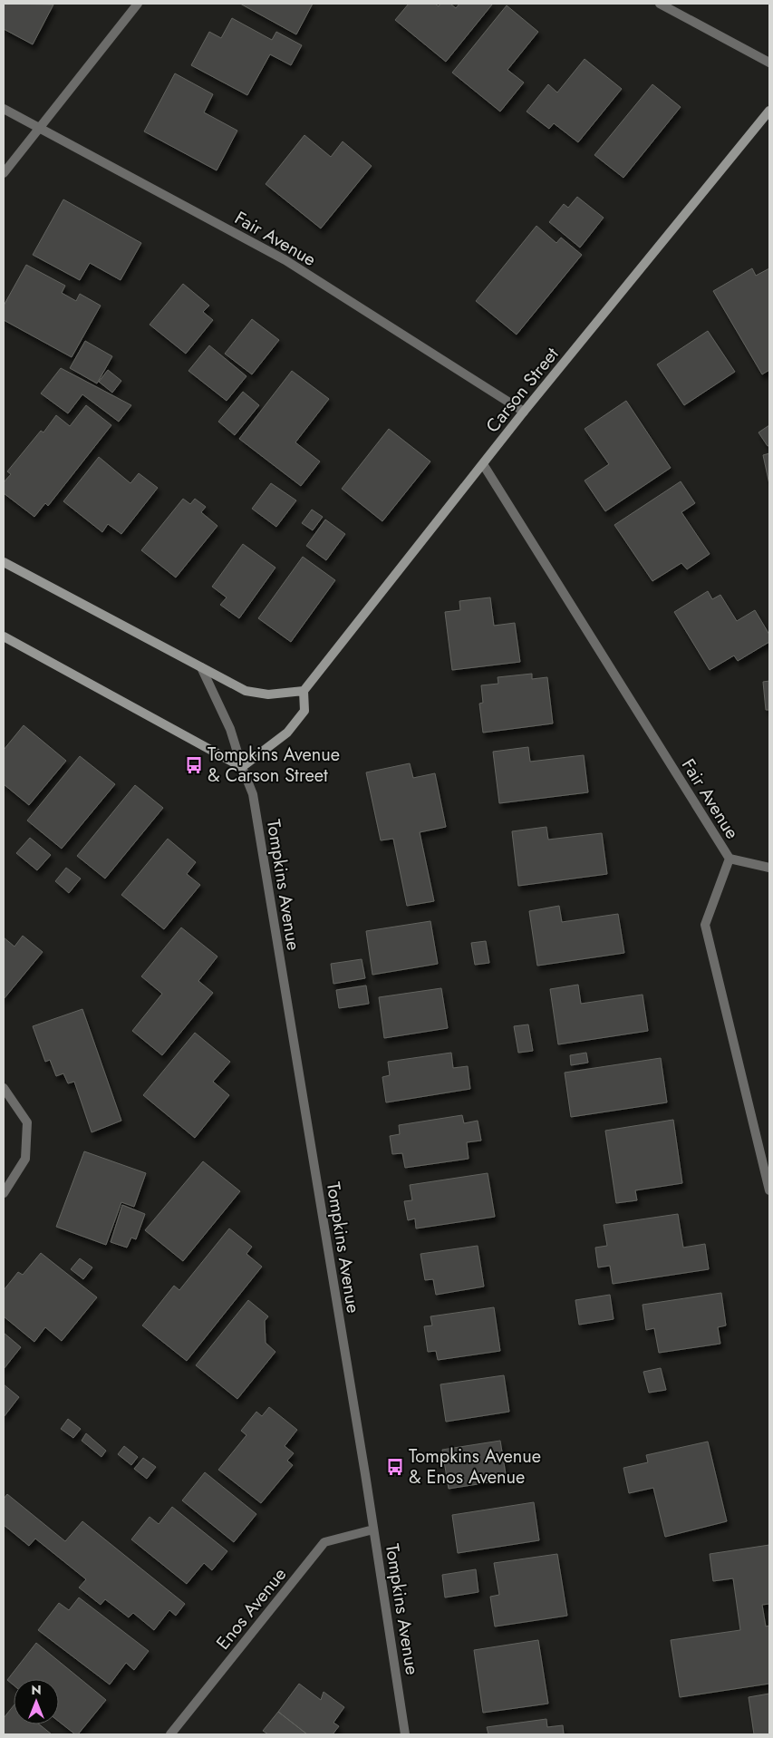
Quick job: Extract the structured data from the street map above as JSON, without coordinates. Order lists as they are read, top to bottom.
{
  "streets": {
    "street": [
      "Fair Avenue",
      "Carson Street",
      "Tompkins Avenue",
      "Enos Avenue"
    ]
  },
  "crossings": [
    ["Fair Avenue", "Carson Street"],
    ["Tompkins Avenue", "Enos Avenue"]
  ],
  "places": {
    "bus stop": ["Tompkins Avenue & Carson Street", "Tompkins Avenue & Enos Avenue"]
  },
  "north": "top"
}
